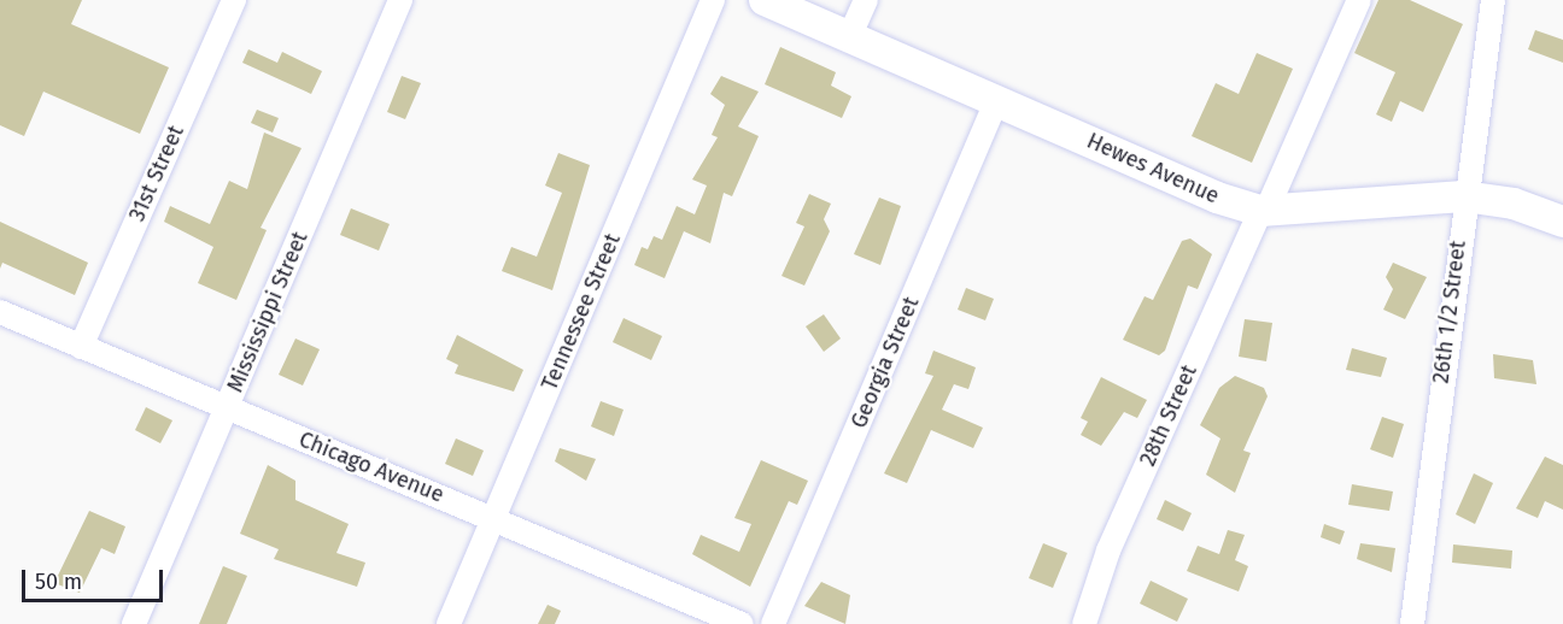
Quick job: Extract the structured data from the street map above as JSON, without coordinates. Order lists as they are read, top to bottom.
{
  "streets": {
    "main road": ["Hewes Avenue"],
    "street": [
      "31st Street",
      "Mississippi Street",
      "Tennessee Street",
      "26th 1/2 Street",
      "Georgia Street",
      "28th Street",
      "Chicago Avenue"
    ]
  },
  "crossings": [
    ["Hewes Avenue", "26th 1/2 Street"],
    ["Hewes Avenue", "Georgia Street"],
    ["Hewes Avenue", "28th Street"],
    ["31st Street", "Chicago Avenue"],
    ["Mississippi Street", "Chicago Avenue"],
    ["Tennessee Street", "Chicago Avenue"]
  ],
  "scale_bar": "50 m"
}
